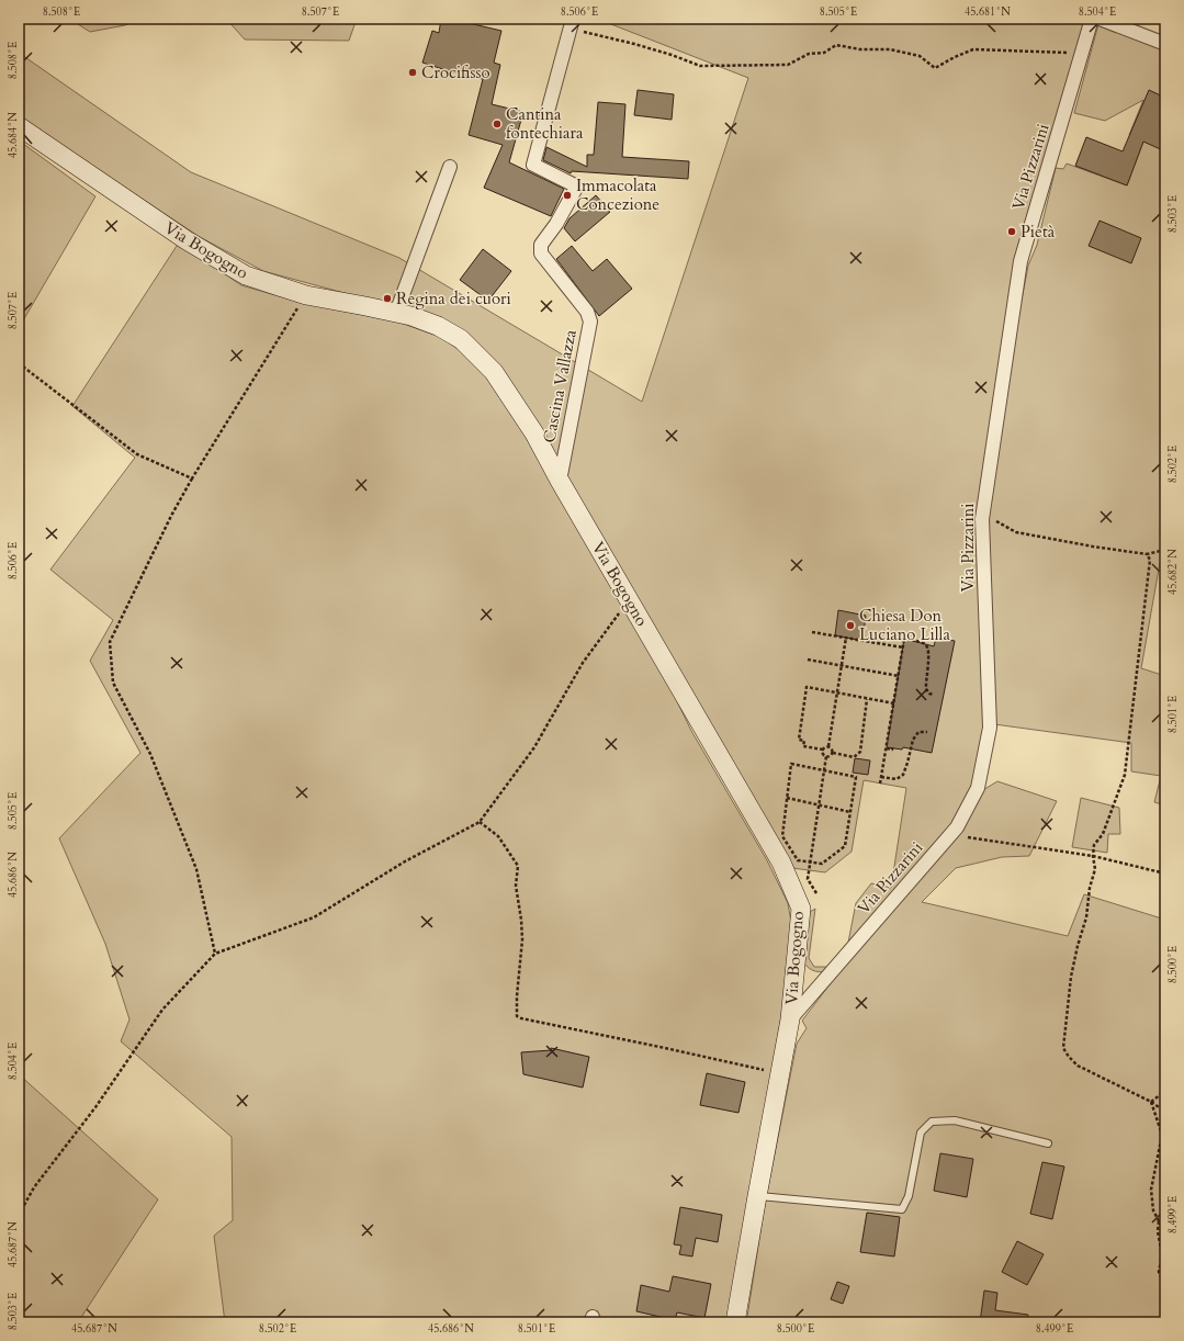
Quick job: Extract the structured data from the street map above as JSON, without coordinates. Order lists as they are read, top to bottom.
{
  "streets": {
    "main road": ["Via Bogogno"],
    "street": ["Via Pizzarini", "Cascina Vallazza"]
  },
  "crossings": [
    ["Via Pizzarini", "Via Bogogno"],
    ["Via Bogogno", "Cascina Vallazza"]
  ],
  "places": [
    "Crocifisso",
    "Cantina fontechiara",
    "Immacolata Concezione",
    "Pietà",
    "Regina dei cuori",
    "Chiesa Don Luciano Lilla"
  ],
  "coordinates": [
    "8.508°E",
    "8.507°E",
    "8.506°E",
    "8.505°E",
    "45.681°N",
    "8.504°E",
    "45.684°N",
    "8.503°E",
    "8.502°E",
    "45.682°N",
    "8.501°E",
    "45.686°N",
    "8.500°E",
    "8.499°E",
    "45.687°N"
  ]
}
